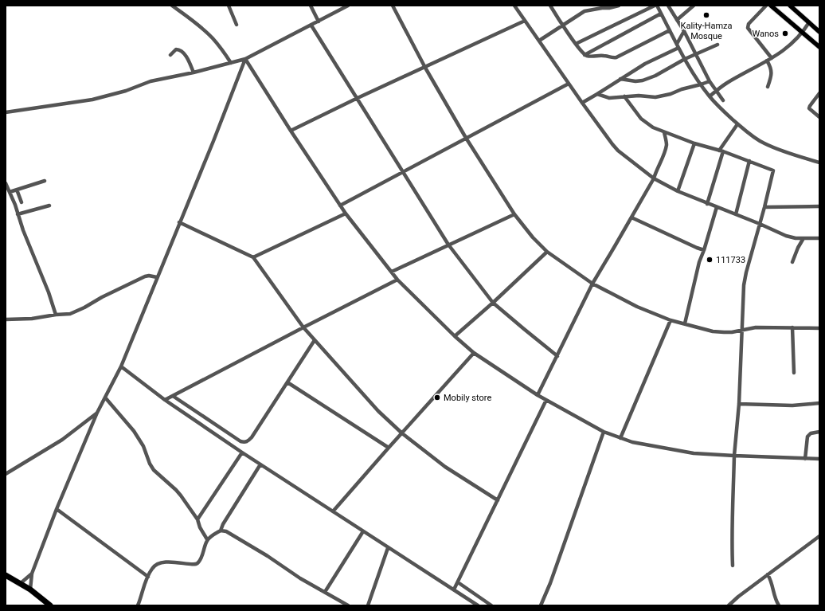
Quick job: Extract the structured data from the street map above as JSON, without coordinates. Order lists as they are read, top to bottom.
{
  "places": [
    "Kality-Hamza Mosque",
    "Wanos",
    "111733",
    "Mobily store"
  ]
}
